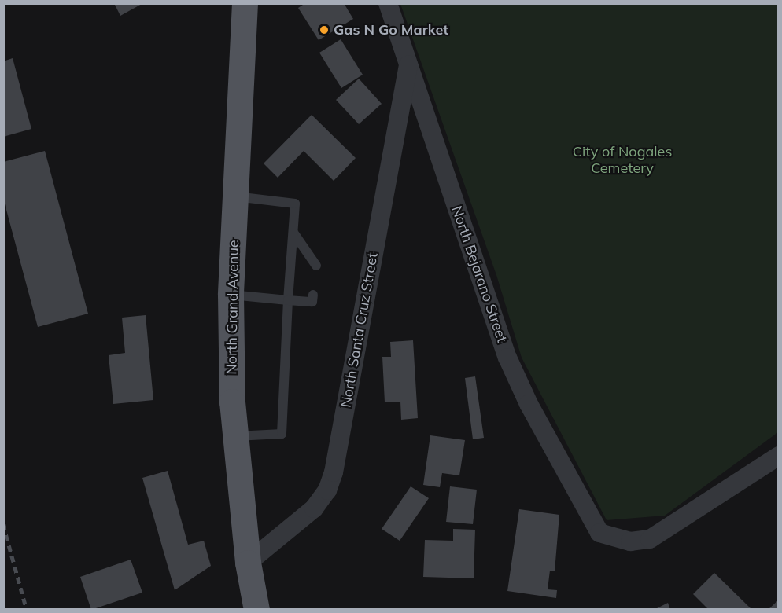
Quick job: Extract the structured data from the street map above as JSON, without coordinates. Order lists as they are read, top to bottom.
{
  "streets": {
    "main road": ["North Grand Avenue"],
    "street": ["North Bejarano Street", "North Santa Cruz Street"]
  },
  "crossings": [
    ["North Bejarano Street", "North Santa Cruz Street"],
    ["North Grand Avenue", "North Santa Cruz Street"]
  ],
  "parks": ["City of Nogales Cemetery"],
  "places": ["Gas N Go Market"]
}
